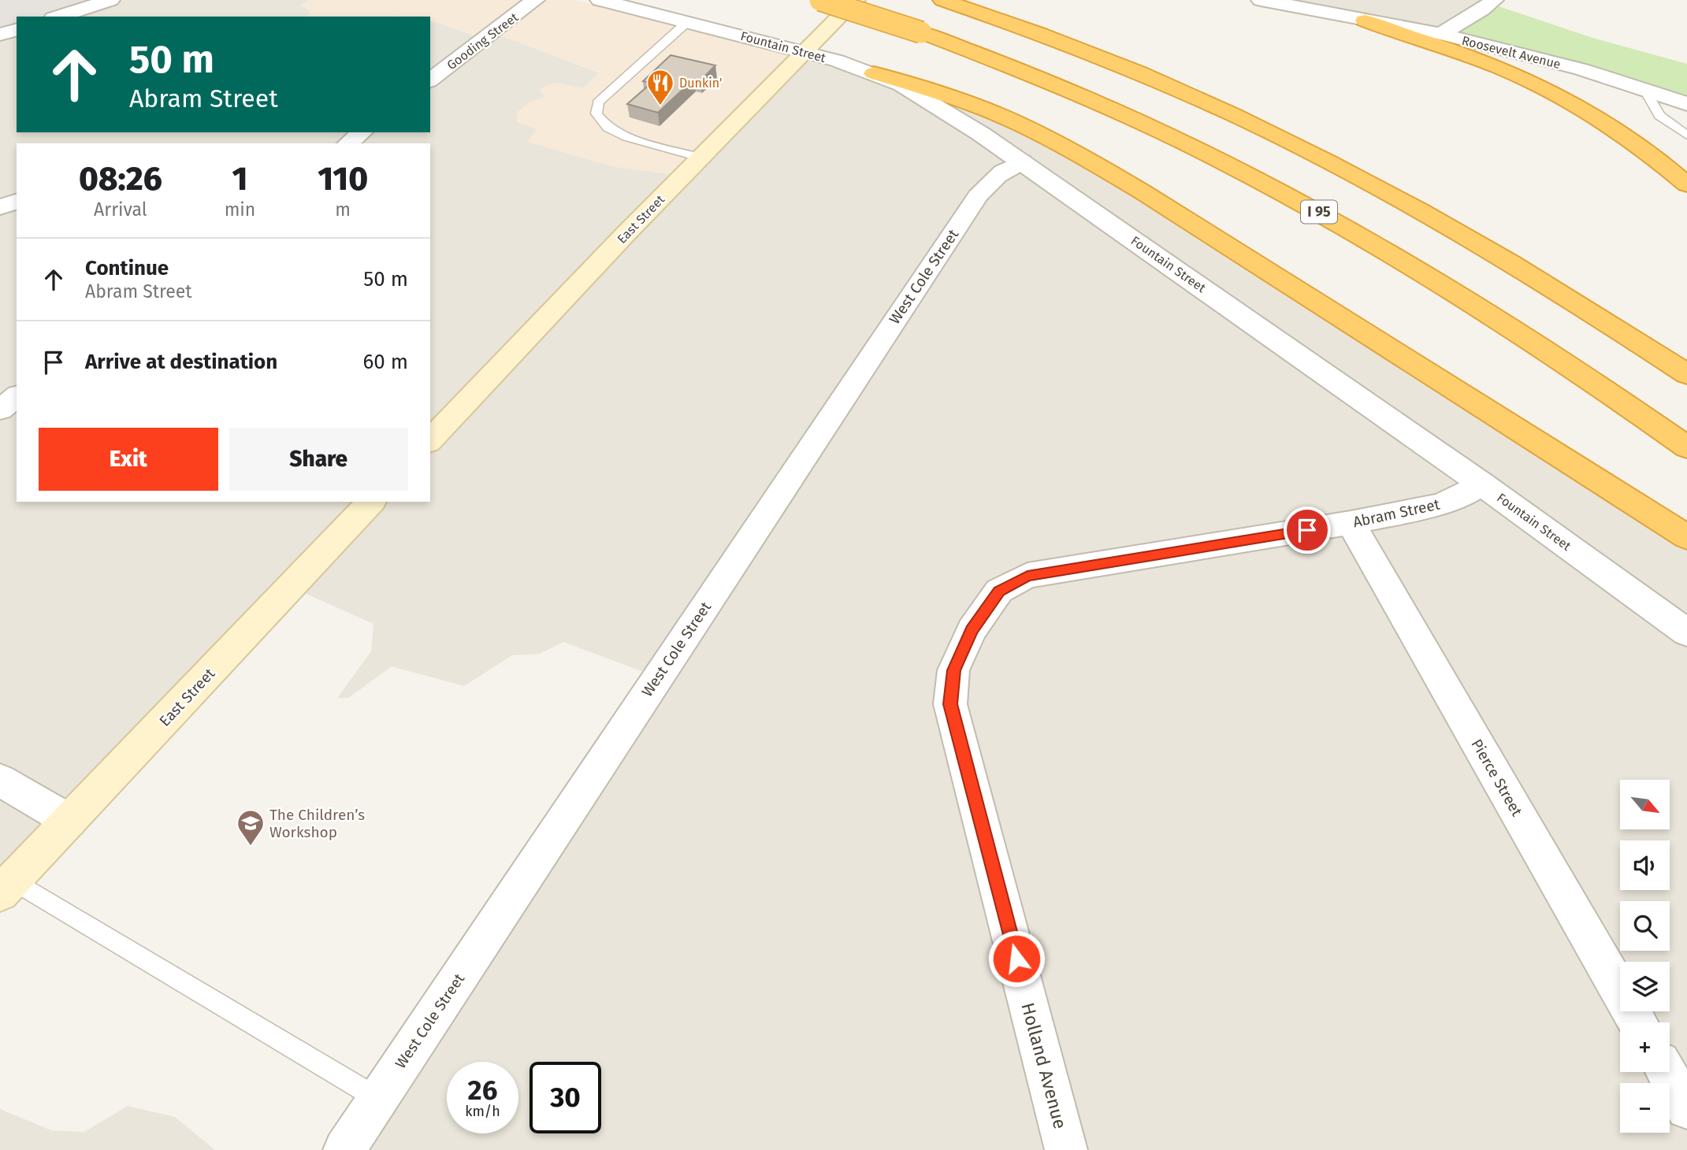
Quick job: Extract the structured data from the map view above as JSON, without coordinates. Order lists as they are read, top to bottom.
{
  "streets": {
    "highway": ["I 95"],
    "main road": ["East Street"],
    "street": [
      "Gooding Street",
      "Fountain Street",
      "Roosevelt Avenue",
      "West Cole Street",
      "Abram Street",
      "Pierce Street",
      "Holland Avenue"
    ]
  },
  "crossings": [
    ["Fountain Street", "East Street"],
    ["Fountain Street", "West Cole Street"],
    ["Fountain Street", "Abram Street"],
    ["Abram Street", "Pierce Street"],
    ["Abram Street", "Holland Avenue"]
  ],
  "places": {
    "restaurant": ["Dunkin'"],
    "school or university": ["The Children’s Workshop"]
  },
  "north": "bottom right",
  "page": {
    "turn": ["50 m", "Abram Street"],
    "eta": [
      "08:26",
      "Arrival",
      "1",
      "min",
      "110",
      "m"
    ],
    "list": [
      {
        "name": "Continue",
        "note": "Abram Street",
        "value": "50 m"
      },
      {
        "name": "Arrive at destination",
        "value": "60 m"
      }
    ],
    "buttons": ["Exit", "Share"],
    "map_buttons": ["+", "−"],
    "speed": "26 km/h",
    "limit": "30"
  }
}
